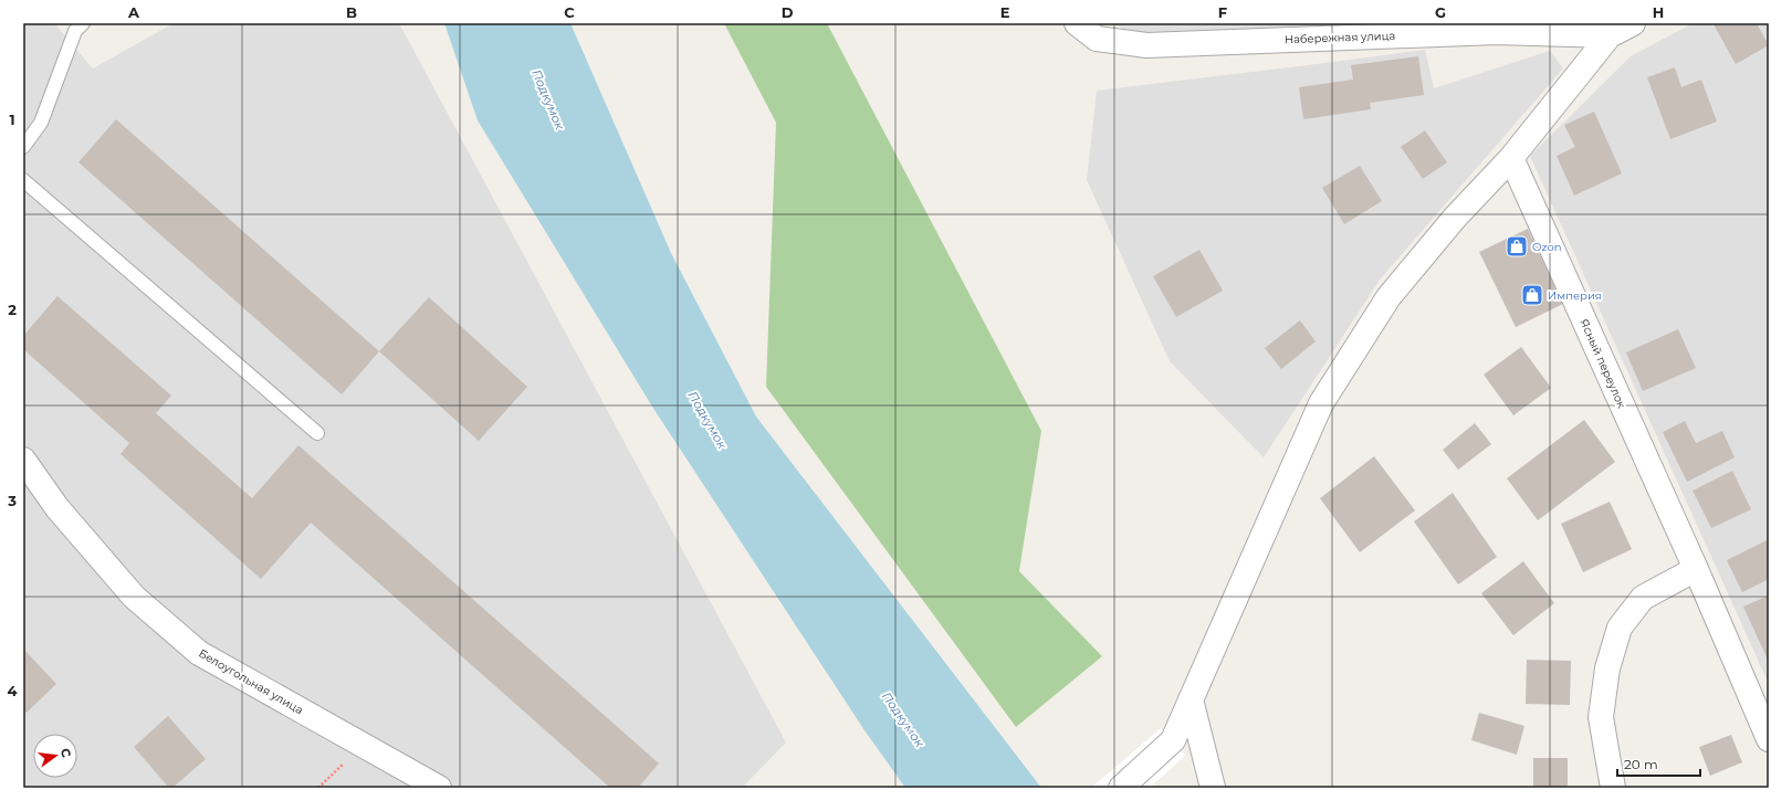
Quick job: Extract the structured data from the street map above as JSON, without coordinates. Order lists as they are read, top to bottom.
{
  "streets": {
    "street": ["Набережная улица", "Ясный переулок", "Белоугольная улица"]
  },
  "water": ["Подкумок"],
  "places": {
    "shop": ["Ozon", "Империя"]
  },
  "scale_bar": "20 m",
  "north": "right",
  "grid": {
    "columns": [
      "A",
      "B",
      "C",
      "D",
      "E",
      "F",
      "G",
      "H"
    ],
    "rows": [
      "1",
      "2",
      "3",
      "4"
    ]
  }
}
